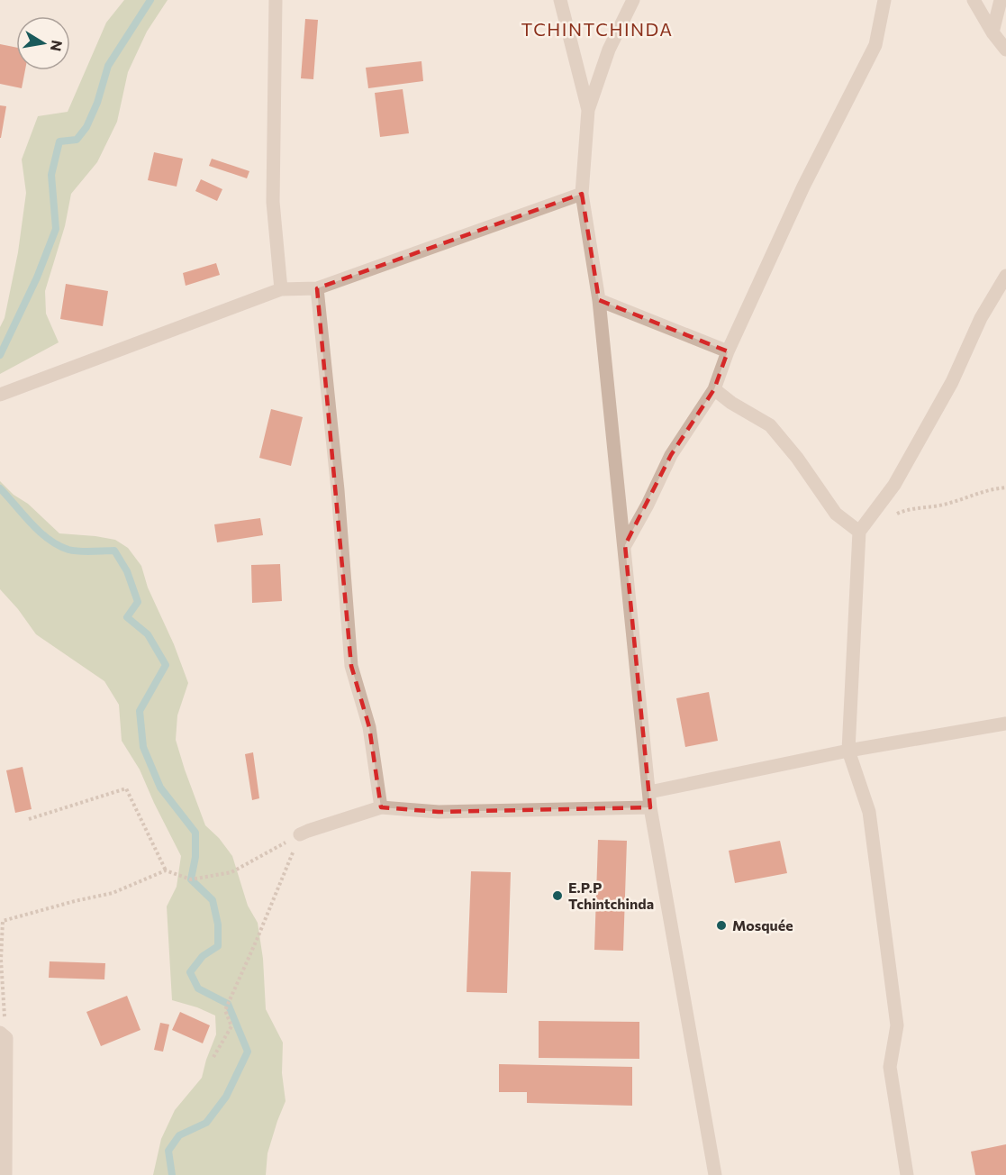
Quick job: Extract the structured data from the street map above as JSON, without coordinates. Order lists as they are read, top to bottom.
{
  "districts": ["TCHINTCHINDA"],
  "places": ["E.P.P Tchintchinda", "Mosquée"],
  "north": "right"
}
